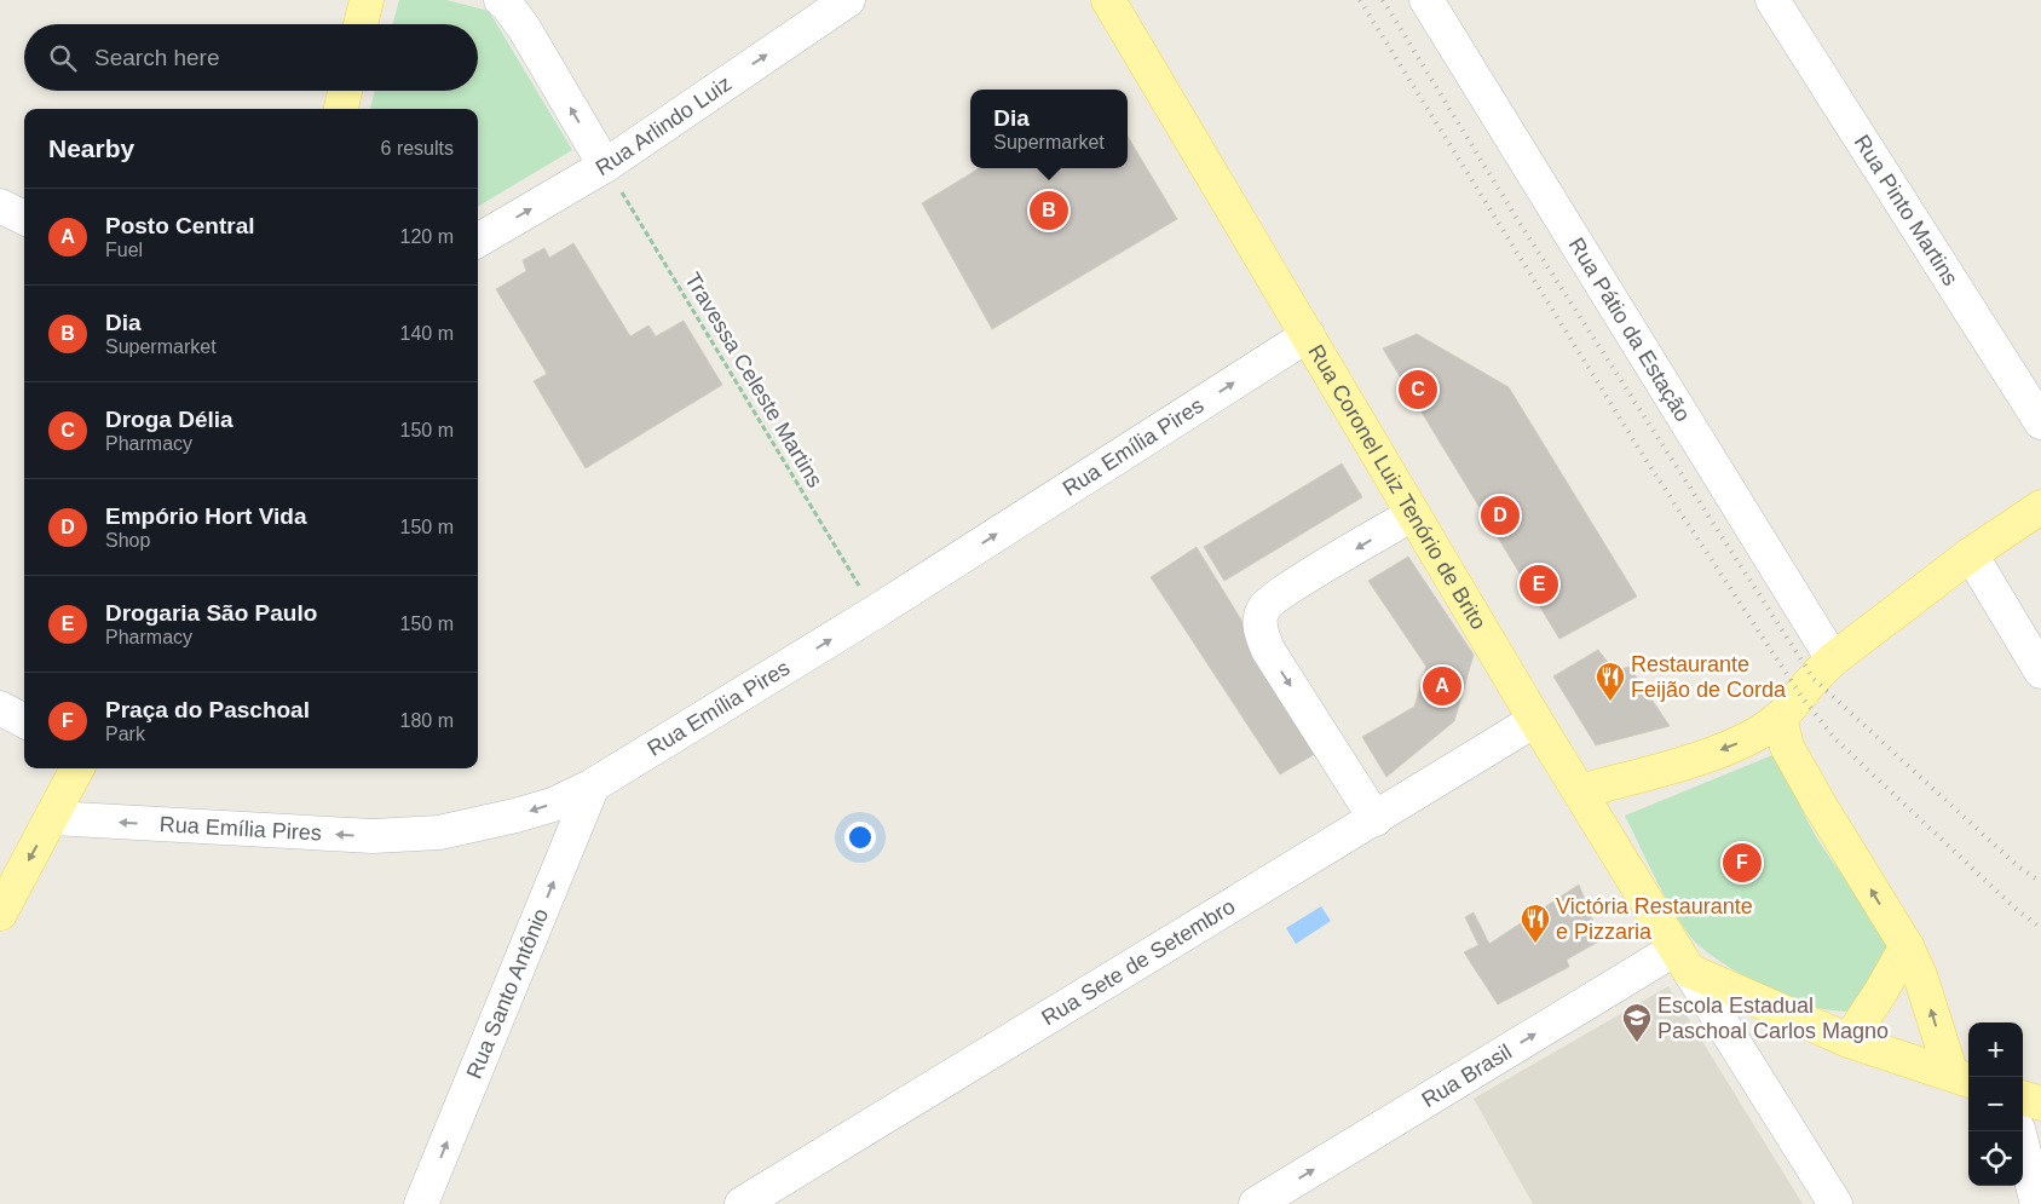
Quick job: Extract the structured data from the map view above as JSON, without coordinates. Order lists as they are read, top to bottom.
{
  "streets": {
    "main road": ["Rua Coronel Luiz Tenório de Brito"],
    "street": [
      "Rua Arlindo Luiz",
      "Rua Pinto Martins",
      "Rua Pátio da Estação",
      "Rua Emília Pires",
      "Rua Sete de Setembro",
      "Rua Santo Antônio",
      "Rua Brasil"
    ],
    "path": ["Travessa Celeste Martins"]
  },
  "crossings": [
    ["Rua Arlindo Luiz", "Travessa Celeste Martins"],
    ["Travessa Celeste Martins", "Rua Emília Pires"],
    ["Rua Emília Pires", "Rua Coronel Luiz Tenório de Brito"],
    ["Rua Emília Pires", "Rua Santo Antônio"],
    ["Rua Coronel Luiz Tenório de Brito", "Rua Sete de Setembro"],
    ["Rua Coronel Luiz Tenório de Brito", "Rua Brasil"]
  ],
  "one_way": ["Rua Arlindo Luiz", "Rua Santo Antônio", "Rua Brasil"],
  "places": {
    "restaurant": ["Restaurante Feijão de Corda", "Victória Restaurante e Pizzaria"],
    "school or university": ["Escola Estadual Paschoal Carlos Magno"]
  },
  "page": {
    "search": "Search here",
    "popup": ["Dia", "Supermarket"],
    "heading": ["Nearby", "6 results"],
    "list": [
      {
        "mark": "A",
        "name": "Posto Central",
        "note": "Fuel",
        "value": "120 m"
      },
      {
        "mark": "B",
        "name": "Dia",
        "note": "Supermarket",
        "value": "140 m"
      },
      {
        "mark": "C",
        "name": "Droga Délia",
        "note": "Pharmacy",
        "value": "150 m"
      },
      {
        "mark": "D",
        "name": "Empório Hort Vida",
        "note": "Shop",
        "value": "150 m"
      },
      {
        "mark": "E",
        "name": "Drogaria São Paulo",
        "note": "Pharmacy",
        "value": "150 m"
      },
      {
        "mark": "F",
        "name": "Praça do Paschoal",
        "note": "Park",
        "value": "180 m"
      }
    ],
    "pins": [
      "B",
      "C",
      "D",
      "E",
      "A",
      "F"
    ],
    "map_buttons": ["+", "−"]
  }
}
